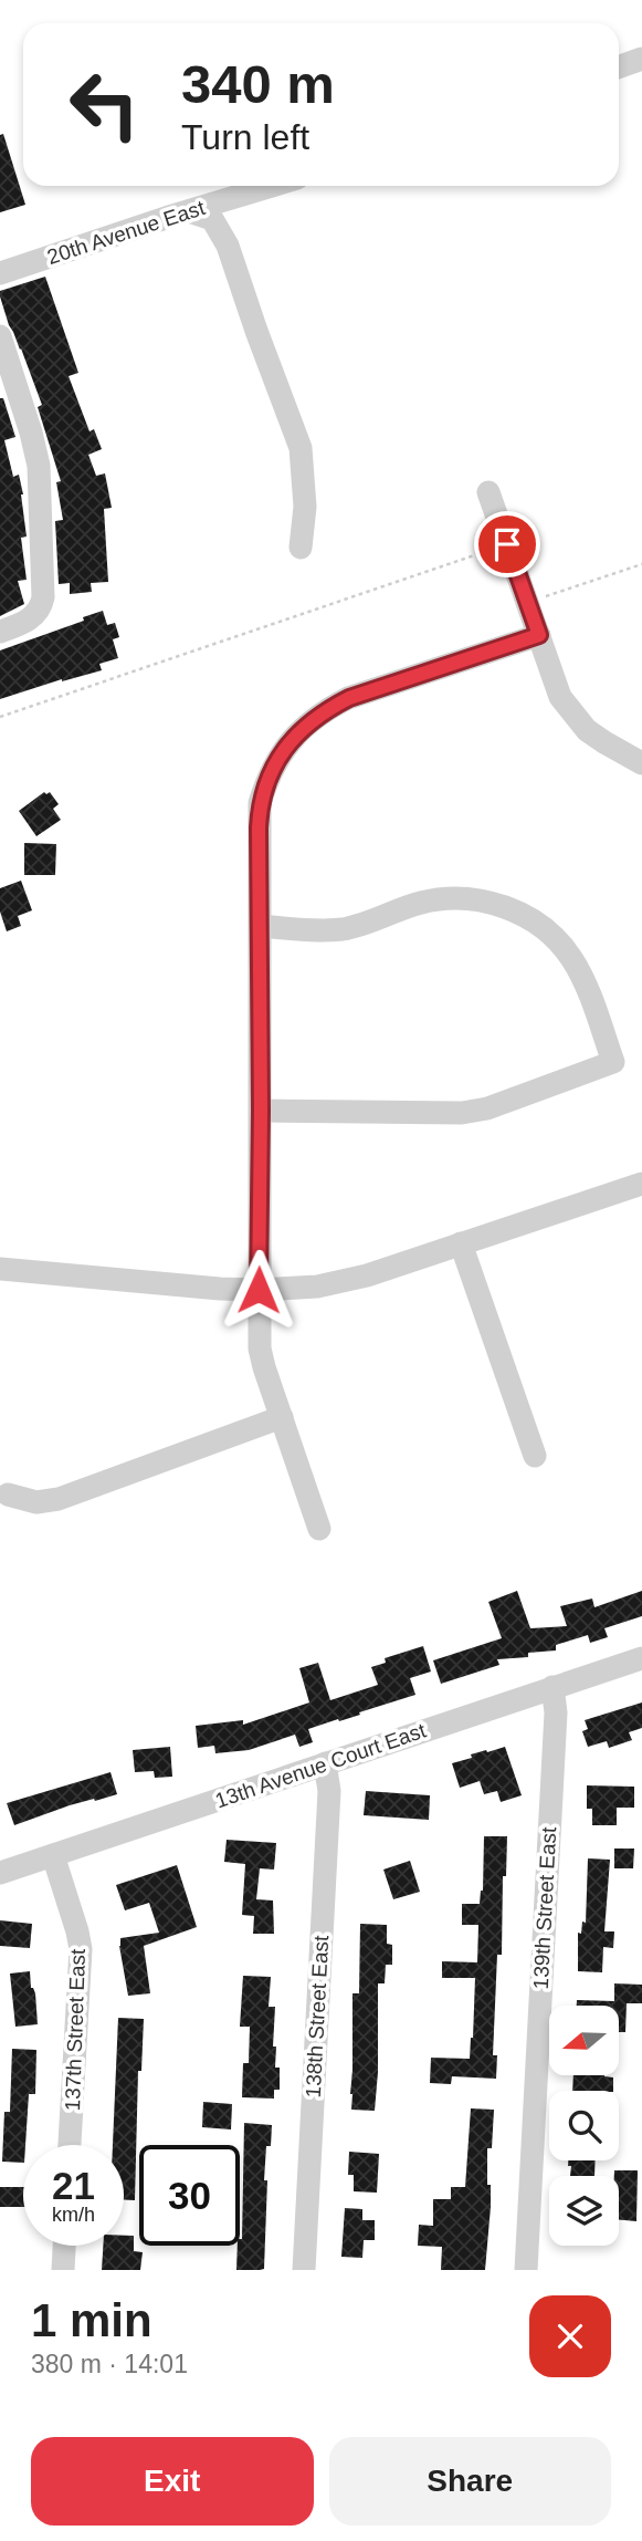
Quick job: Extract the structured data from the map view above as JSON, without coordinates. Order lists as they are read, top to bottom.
{
  "streets": {
    "street": [
      "20th Avenue East",
      "13th Avenue Court East",
      "139th Street East",
      "138th Street East",
      "137th Street East"
    ]
  },
  "crossings": [
    ["13th Avenue Court East", "139th Street East"],
    ["13th Avenue Court East", "138th Street East"],
    ["13th Avenue Court East", "137th Street East"]
  ],
  "north": "left",
  "page": {
    "turn": ["340 m", "Turn left"],
    "speed": "21 km/h",
    "limit": "30",
    "heading": ["1 min", "380 m · 14:01"],
    "buttons": ["Exit", "Share"]
  }
}
